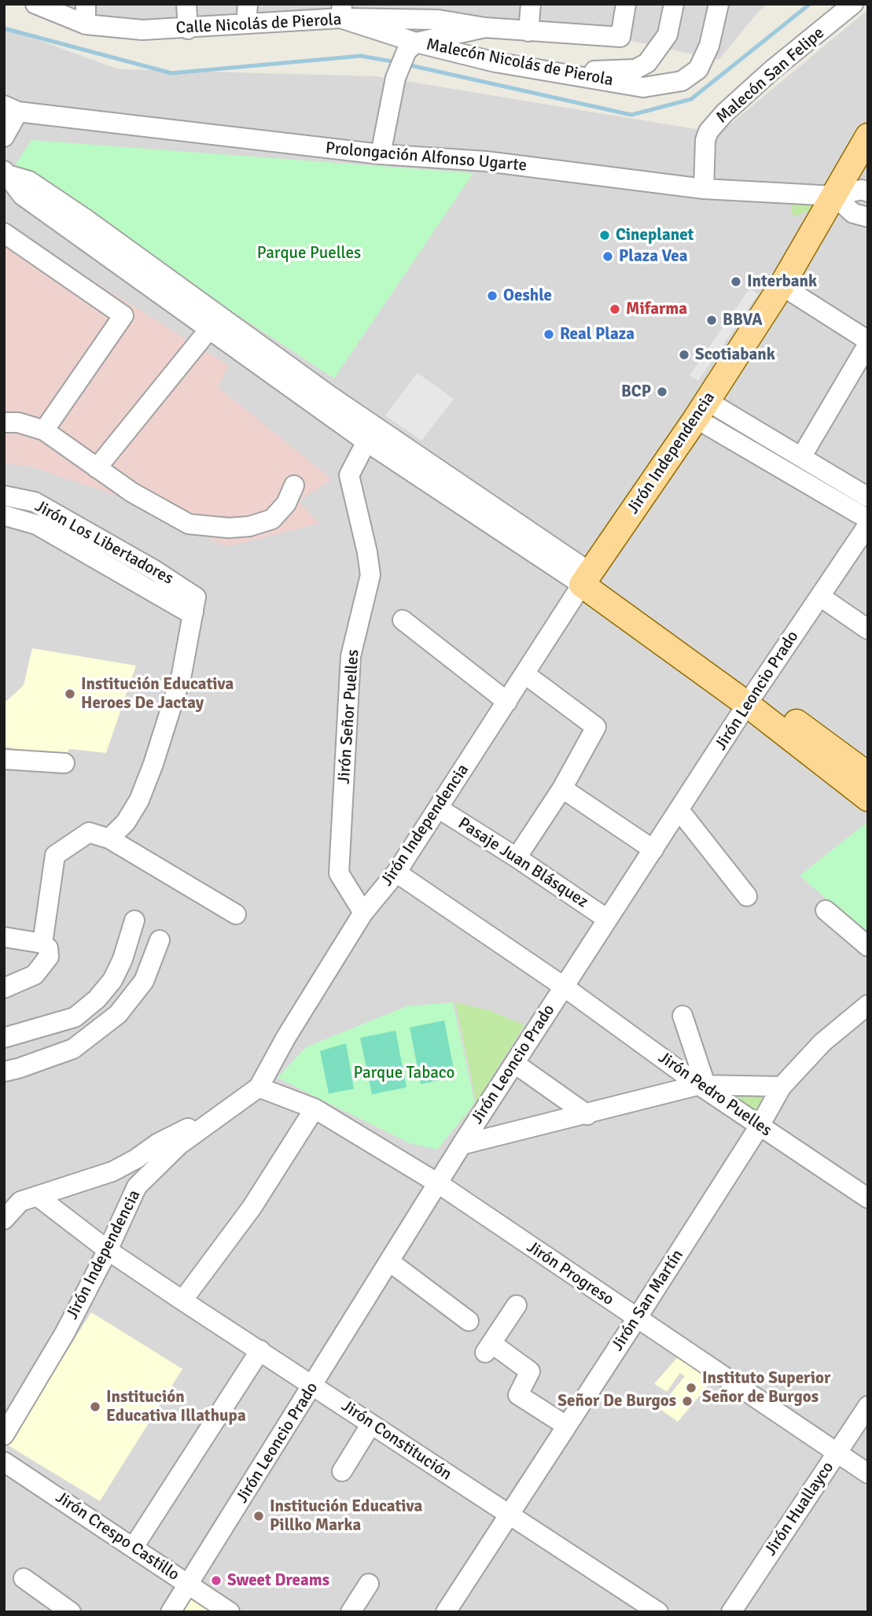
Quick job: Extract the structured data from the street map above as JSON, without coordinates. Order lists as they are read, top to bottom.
{
  "streets": {
    "main road": ["Jirón Independencia"],
    "street": [
      "Calle Nicolás de Pierola",
      "Malecón Nicolás de Pierola",
      "Malecón San Felipe",
      "Prolongación Alfonso Ugarte",
      "Jirón Los Libertadores",
      "Jirón Leoncio Prado",
      "Jirón Señor Puelles",
      "Pasaje Juan Blásquez",
      "Jirón Pedro Puelles",
      "Jirón Progreso",
      "Jirón San Martín",
      "Jirón Constitución",
      "Jirón Huallayco",
      "Jirón Crespo Castillo"
    ]
  },
  "crossings": [
    ["Calle Nicolás de Pierola", "Malecón Nicolás de Pierola"],
    ["Malecón San Felipe", "Prolongación Alfonso Ugarte"],
    ["Prolongación Alfonso Ugarte", "Jirón Independencia"],
    ["Jirón Independencia", "Jirón Señor Puelles"],
    ["Jirón Independencia", "Pasaje Juan Blásquez"],
    ["Jirón Independencia", "Jirón Pedro Puelles"],
    ["Jirón Independencia", "Jirón Progreso"],
    ["Jirón Independencia", "Jirón Constitución"],
    ["Jirón Leoncio Prado", "Pasaje Juan Blásquez"],
    ["Jirón Leoncio Prado", "Jirón Pedro Puelles"],
    ["Jirón Leoncio Prado", "Jirón Progreso"],
    ["Jirón Leoncio Prado", "Jirón Constitución"],
    ["Jirón Leoncio Prado", "Jirón Crespo Castillo"],
    ["Jirón Pedro Puelles", "Jirón San Martín"],
    ["Jirón Progreso", "Jirón San Martín"],
    ["Jirón Progreso", "Jirón Huallayco"],
    ["Jirón San Martín", "Jirón Constitución"]
  ],
  "parks": ["Parque Puelles", "Parque Tabaco"],
  "places": [
    "Cineplanet",
    "Plaza Vea",
    "Interbank",
    "Oeshle",
    "Mifarma",
    "BBVA",
    "Real Plaza",
    "Scotiabank",
    "BCP",
    "Institución Educativa Heroes De Jactay",
    "Instituto Superior Señor de Burgos",
    "Señor De Burgos",
    "Institución Educativa Illathupa",
    "Institución Educativa Pillko Marka",
    "Sweet Dreams"
  ]
}
